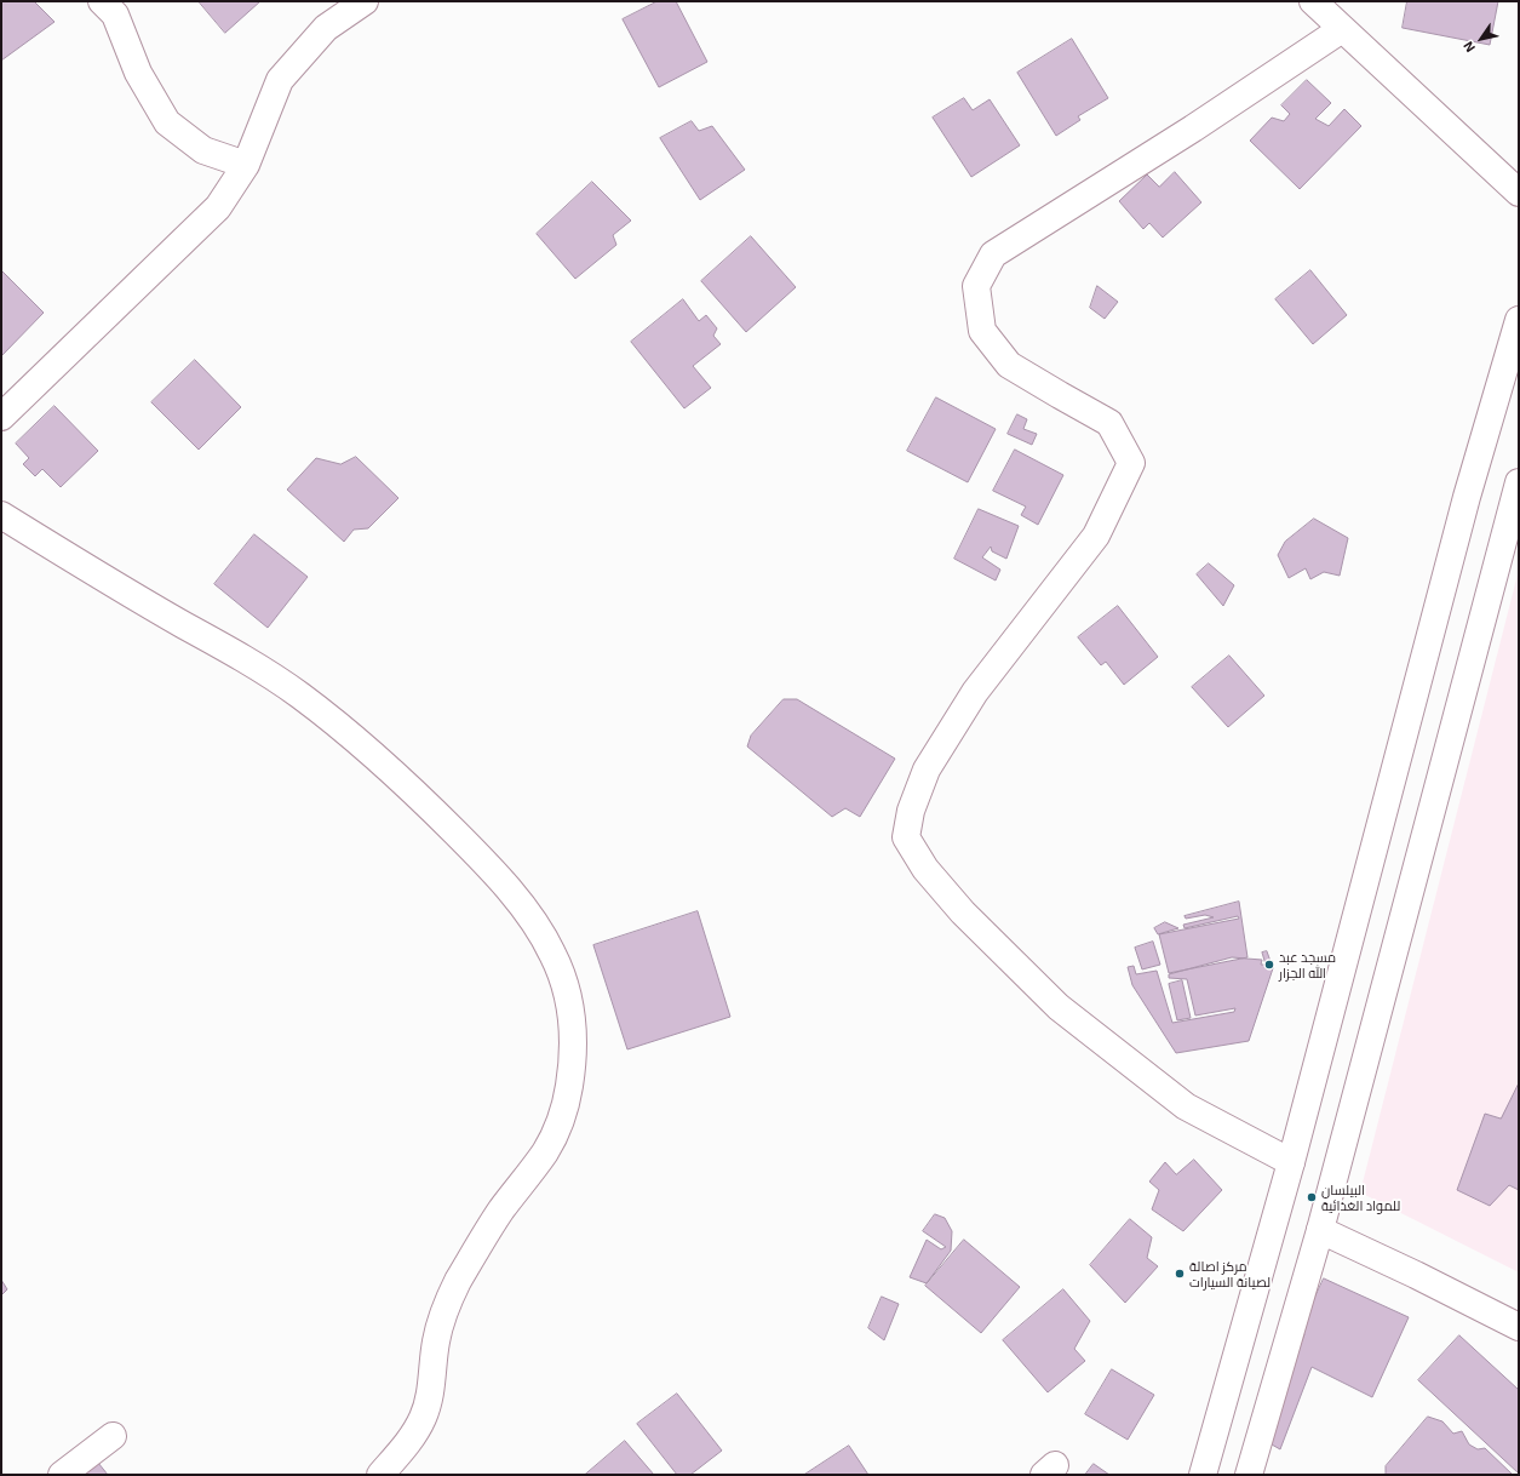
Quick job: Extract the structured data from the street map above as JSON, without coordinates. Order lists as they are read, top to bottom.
{
  "places": ["مسجد عبد الله الجزار", "البيلسان للمواد الغذائية", "مركز اصالة لصيانة السيارات"],
  "north": "bottom left"
}
